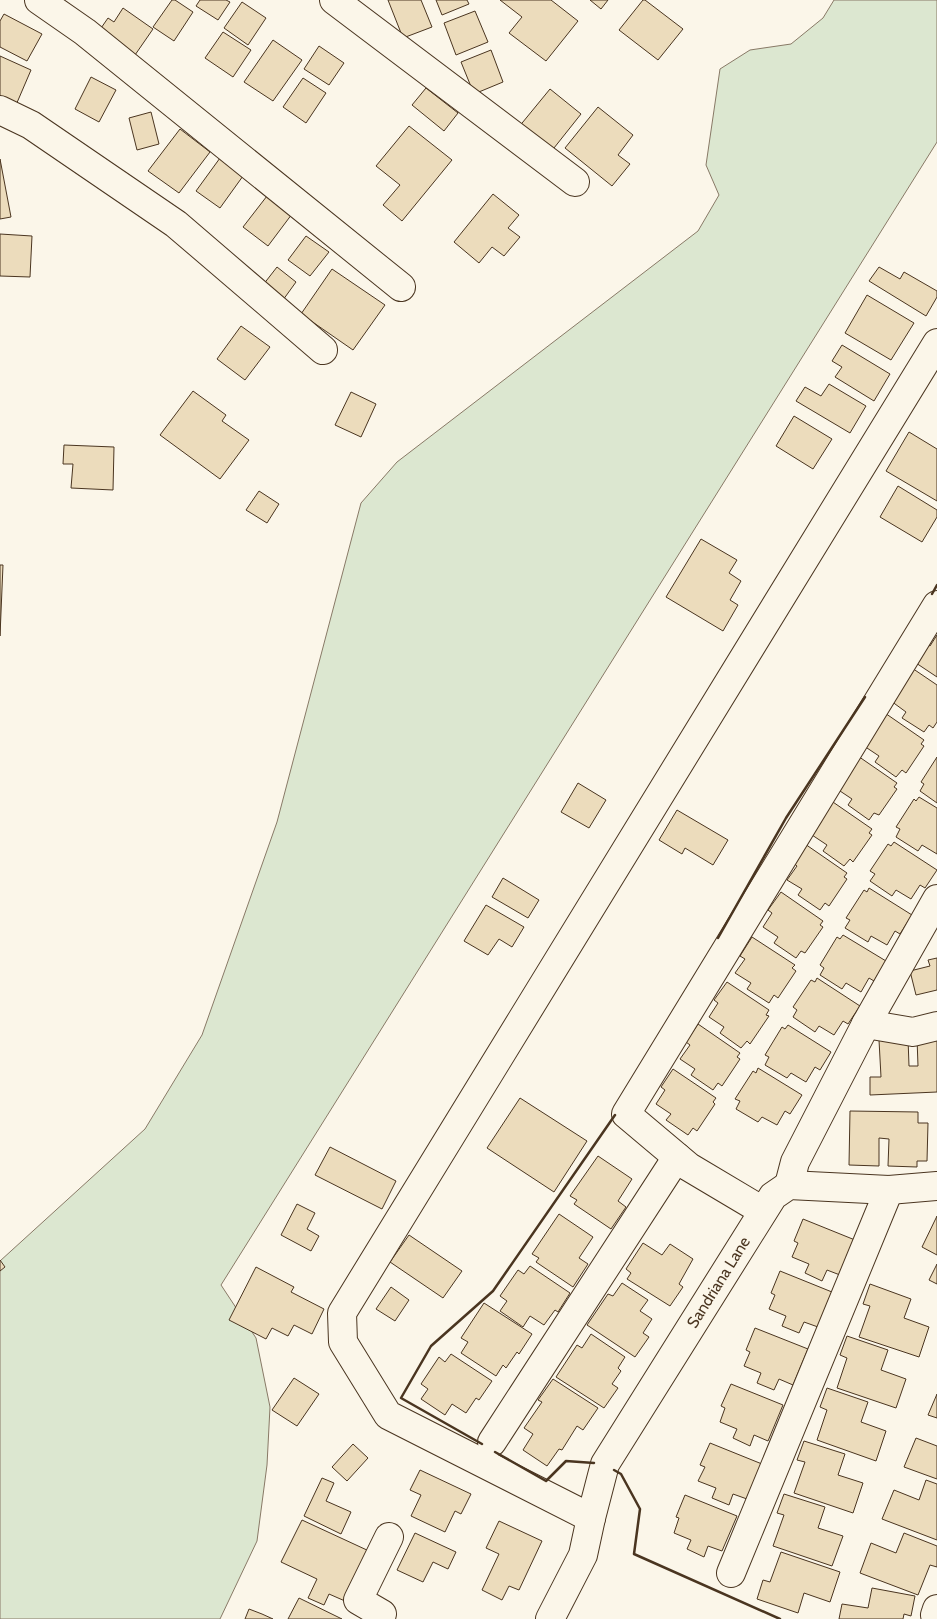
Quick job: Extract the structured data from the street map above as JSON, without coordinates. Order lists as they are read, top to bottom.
{
  "streets": {
    "street": ["Sandriana Lane"]
  }
}
